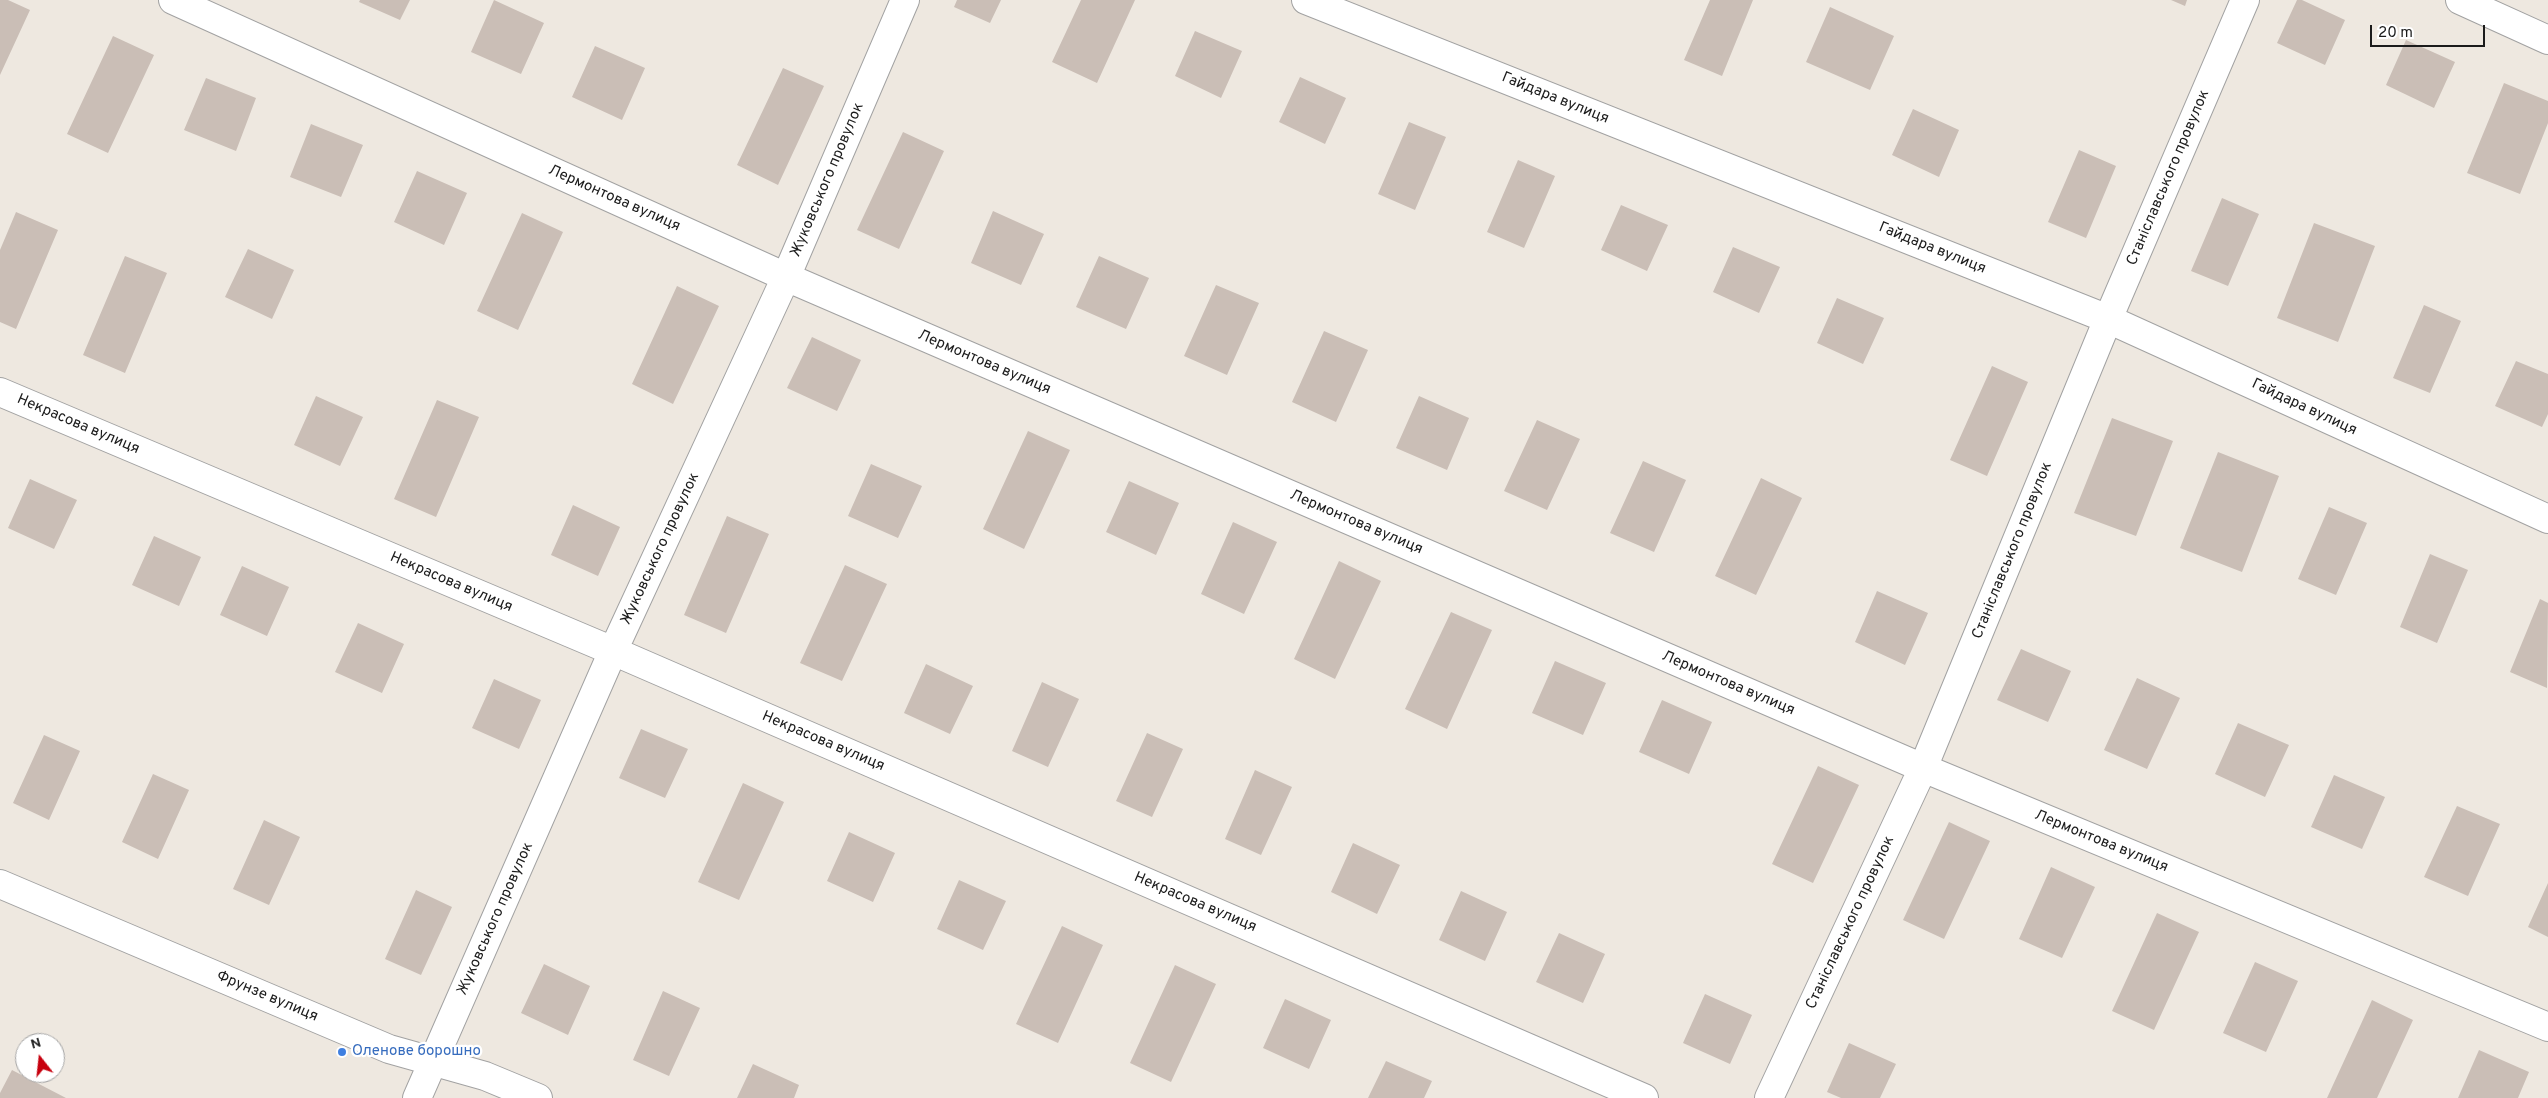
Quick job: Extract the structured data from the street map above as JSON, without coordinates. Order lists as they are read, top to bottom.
{
  "streets": {
    "street": [
      "Гайдара вулиця",
      "Станіславського провулок",
      "Жуковського провулок",
      "Лермонтова вулиця",
      "Некрасова вулиця",
      "Фрунзе вулиця"
    ]
  },
  "crossings": [
    ["Гайдара вулиця", "Станіславського провулок"],
    ["Станіславського провулок", "Лермонтова вулиця"],
    ["Жуковського провулок", "Лермонтова вулиця"],
    ["Жуковського провулок", "Некрасова вулиця"],
    ["Жуковського провулок", "Фрунзе вулиця"]
  ],
  "places": ["Оленове борошно"],
  "scale_bar": "20 m",
  "north": "top"
}
